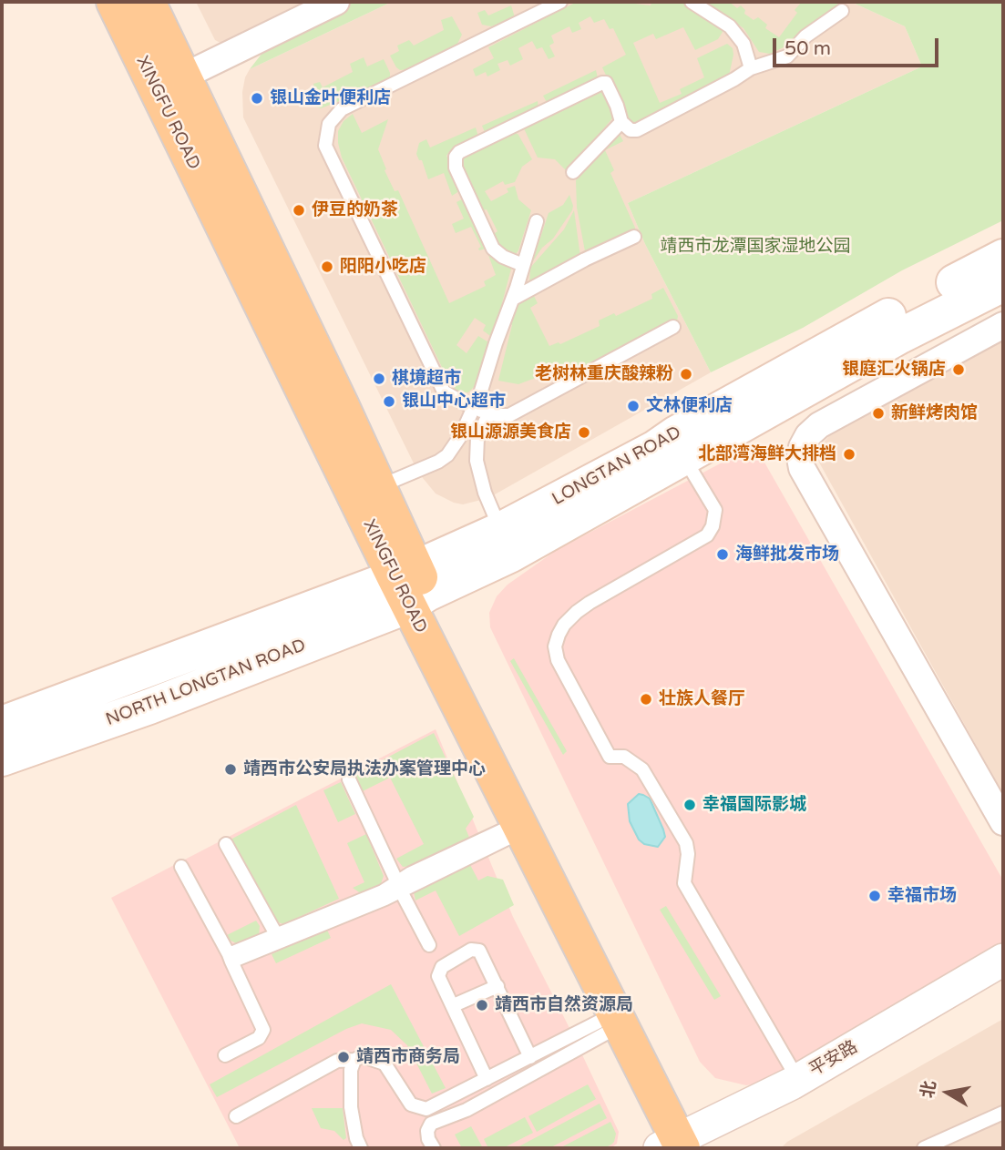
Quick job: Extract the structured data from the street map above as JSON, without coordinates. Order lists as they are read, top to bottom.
{
  "streets": {
    "main road": ["XINGFU ROAD", "LONGTAN ROAD", "NORTH LONGTAN ROAD"],
    "street": ["平安路"]
  },
  "crossings": [
    ["XINGFU ROAD", "LONGTAN ROAD"],
    ["XINGFU ROAD", "NORTH LONGTAN ROAD"],
    ["XINGFU ROAD", "平安路"],
    ["LONGTAN ROAD", "NORTH LONGTAN ROAD"]
  ],
  "parks": ["靖西市龙潭国家湿地公园"],
  "places": [
    "银山金叶便利店",
    "伊豆的奶茶",
    "阳阳小吃店",
    "银庭汇火锅店",
    "老树林重庆酸辣粉",
    "棋境超市",
    "银山中心超市",
    "文林便利店",
    "新鲜烤肉馆",
    "银山源源美食店",
    "北部湾海鲜大排档",
    "海鲜批发市场",
    "壮族人餐厅",
    "靖西市公安局执法办案管理中心",
    "幸福国际影城",
    "幸福市场",
    "靖西市自然资源局",
    "靖西市商务局"
  ],
  "scale_bar": "50 m",
  "north": "left"
}
